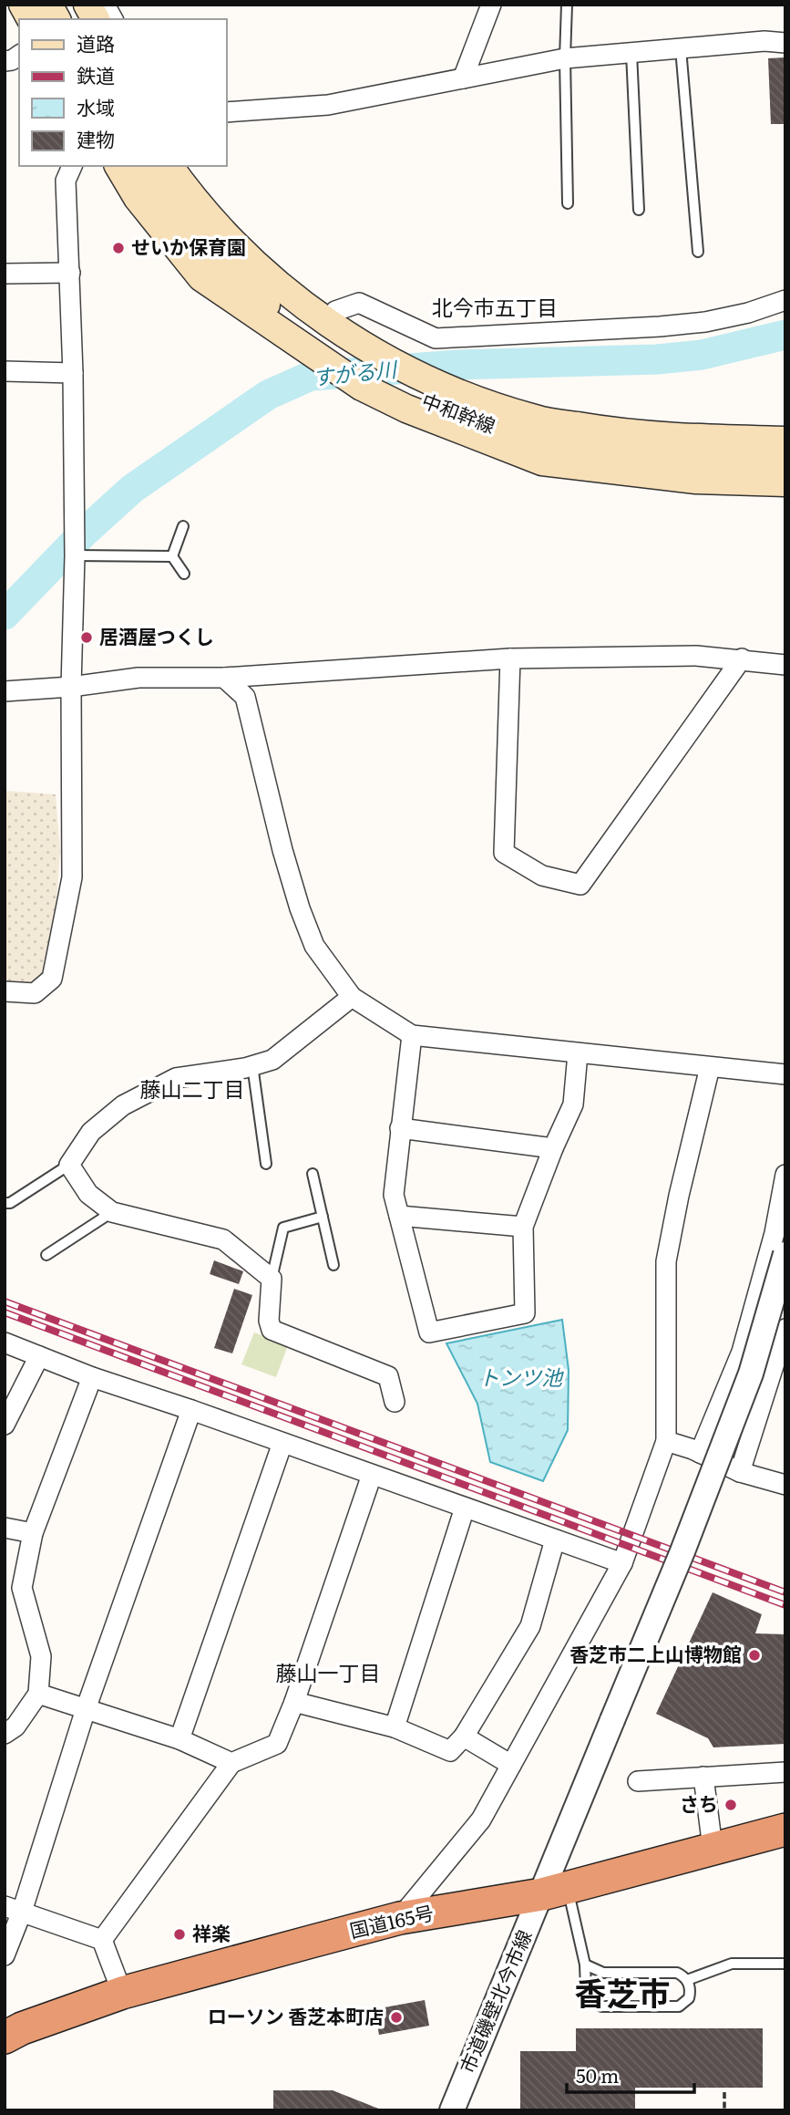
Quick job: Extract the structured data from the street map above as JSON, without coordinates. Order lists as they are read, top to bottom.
{
  "streets": {
    "highway": ["国道165号"],
    "main road": ["中和幹線"],
    "street": ["市道磯壁北今市線"]
  },
  "crossings": [
    ["国道165号", "市道磯壁北今市線"]
  ],
  "districts": [
    "北今市五丁目",
    "藤山二丁目",
    "藤山一丁目",
    "香芝市"
  ],
  "water": ["すがる川", "トンツ池"],
  "places": [
    "せいか保育園",
    "居酒屋つくし",
    "香芝市二上山博物館",
    "さち",
    "祥楽",
    "ローソン 香芝本町店"
  ],
  "legend": [
    "道路",
    "鉄道",
    "水域",
    "建物"
  ],
  "scale_bar": "50 m"
}
